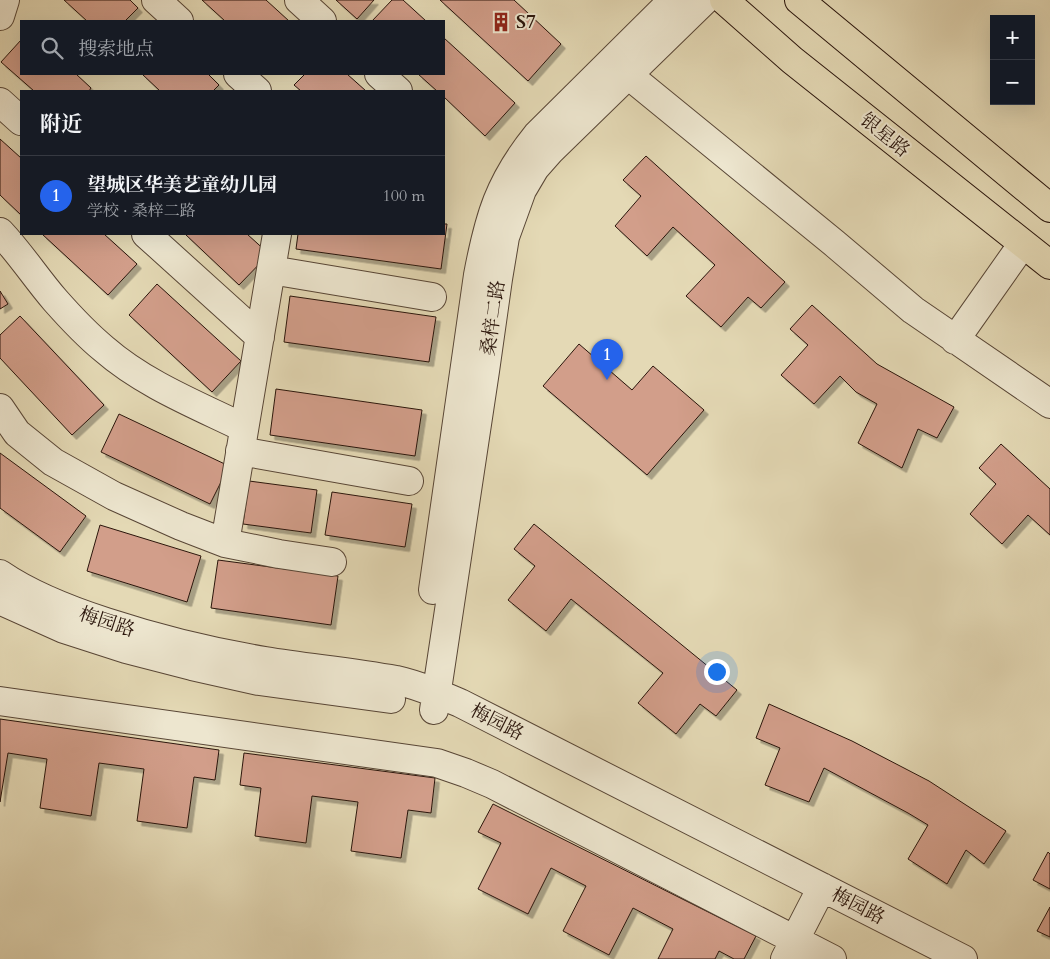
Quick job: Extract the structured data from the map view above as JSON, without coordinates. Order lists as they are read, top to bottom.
{
  "streets": {
    "main road": ["银星路"],
    "street": ["桑梓二路", "梅园路"]
  },
  "crossings": [
    ["桑梓二路", "梅园路"]
  ],
  "places": {
    "building": ["S7"]
  },
  "page": {
    "map_buttons": ["+", "−"],
    "search": "搜索地点",
    "heading": "附近",
    "list": [
      {
        "mark": "1",
        "name": "望城区华美艺童幼儿园",
        "note": "学校 · 桑梓二路",
        "value": "100 m"
      }
    ],
    "pins": "1"
  }
}
